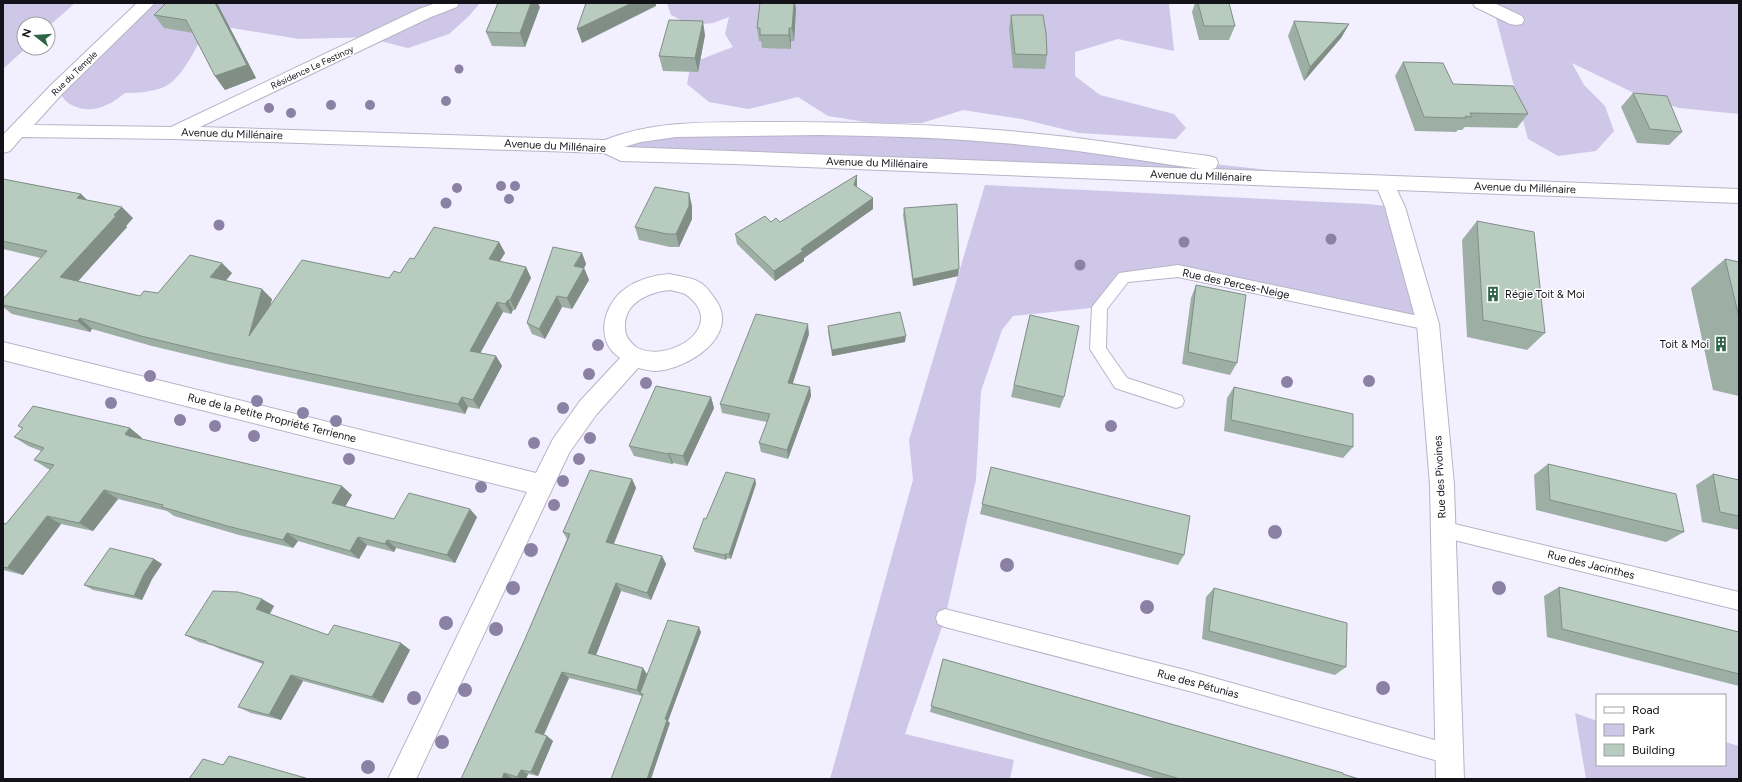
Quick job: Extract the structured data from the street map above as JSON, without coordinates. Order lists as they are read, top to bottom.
{
  "streets": {
    "street": [
      "Résidence Le Festinoy",
      "Rue du Temple",
      "Avenue du Millénaire",
      "Rue de la Petite Propriété Terrienne",
      "Rue des Pivoines"
    ],
    "lane": ["Rue des Perces-Neige", "Rue des Jacinthes", "Rue des Pétunias"]
  },
  "crossings": [
    ["Résidence Le Festinoy", "Avenue du Millénaire"],
    ["Rue du Temple", "Avenue du Millénaire"],
    ["Avenue du Millénaire", "Rue des Pivoines"],
    ["Rue des Perces-Neige", "Rue des Pivoines"],
    ["Rue des Pivoines", "Rue des Jacinthes"],
    ["Rue des Pivoines", "Rue des Pétunias"]
  ],
  "places": {
    "building": ["Régie Toit & Moi", "Toit & Moi"]
  },
  "legend": ["Road", "Park", "Building"],
  "north": "left"
}
